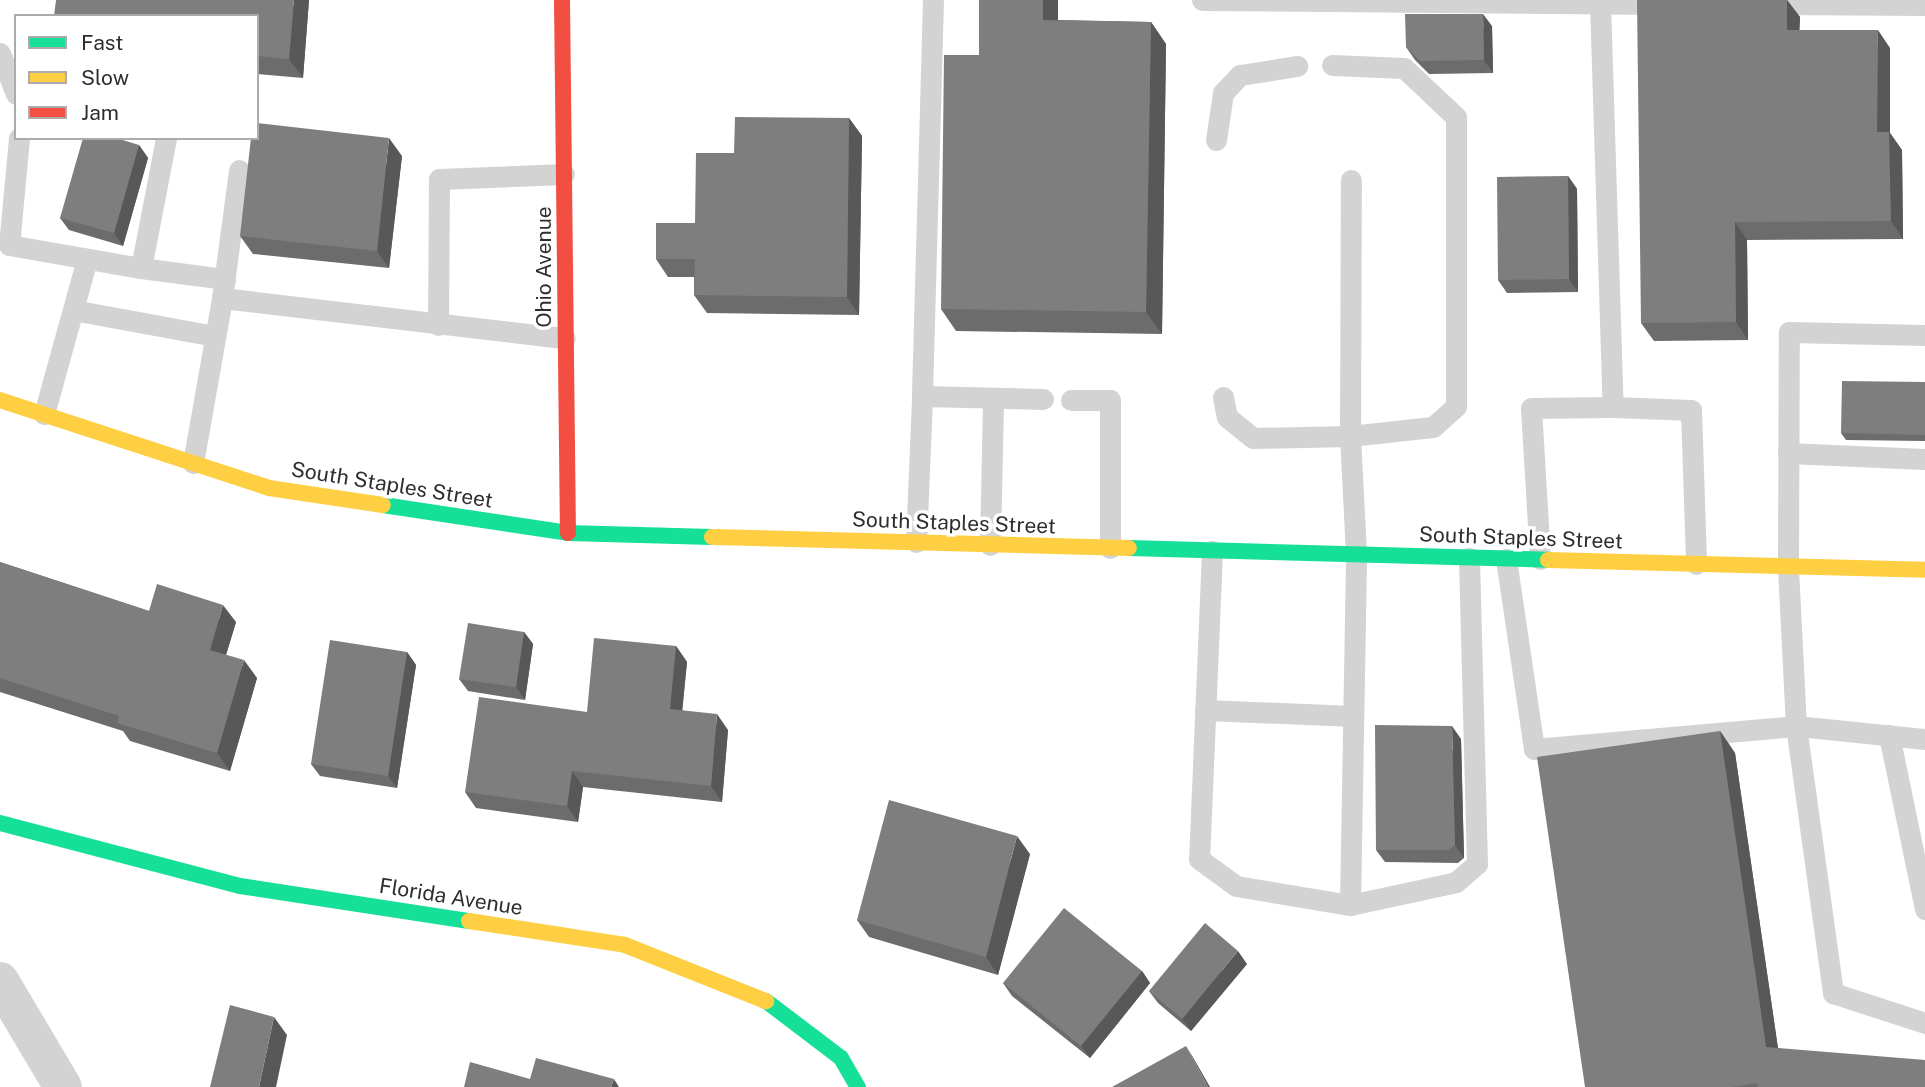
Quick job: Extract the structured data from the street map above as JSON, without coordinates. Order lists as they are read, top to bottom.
{
  "streets": {
    "main road": ["Ohio Avenue", "South Staples Street", "Florida Avenue"]
  },
  "crossings": [
    ["Ohio Avenue", "South Staples Street"]
  ],
  "legend": ["Fast", "Slow", "Jam"]
}
